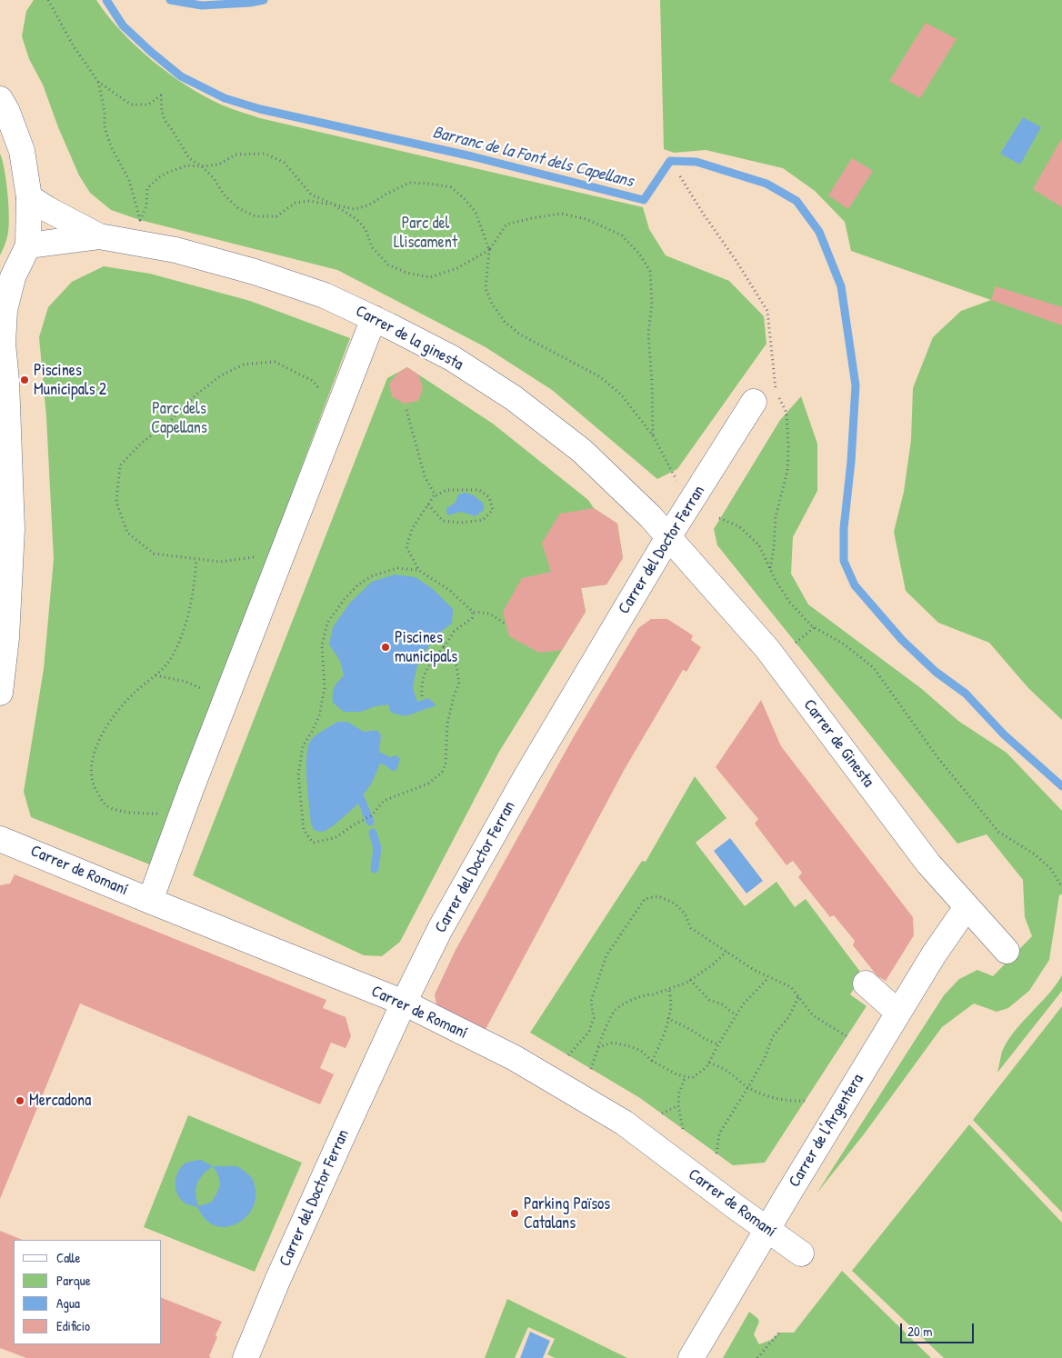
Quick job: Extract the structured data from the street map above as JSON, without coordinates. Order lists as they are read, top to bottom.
{
  "streets": {
    "street": [
      "Carrer de la ginesta",
      "Carrer del Doctor Ferran",
      "Carrer de Ginesta",
      "Carrer de Romaní",
      "Carrer de l'Argentera"
    ]
  },
  "crossings": [
    ["Carrer de la ginesta", "Carrer del Doctor Ferran"],
    ["Carrer de la ginesta", "Carrer de Ginesta"],
    ["Carrer del Doctor Ferran", "Carrer de Ginesta"],
    ["Carrer del Doctor Ferran", "Carrer de Romaní"],
    ["Carrer de Ginesta", "Carrer de l'Argentera"],
    ["Carrer de Romaní", "Carrer de l'Argentera"]
  ],
  "water": ["Barranc de la Font dels Capellans"],
  "parks": ["Parc del Lliscament", "Parc dels Capellans"],
  "places": [
    "Piscines Municipals 2",
    "Piscines municipals",
    "Mercadona",
    "Parking Països Catalans"
  ],
  "legend": [
    "Calle",
    "Parque",
    "Agua",
    "Edificio"
  ],
  "scale_bar": "20 m"
}
